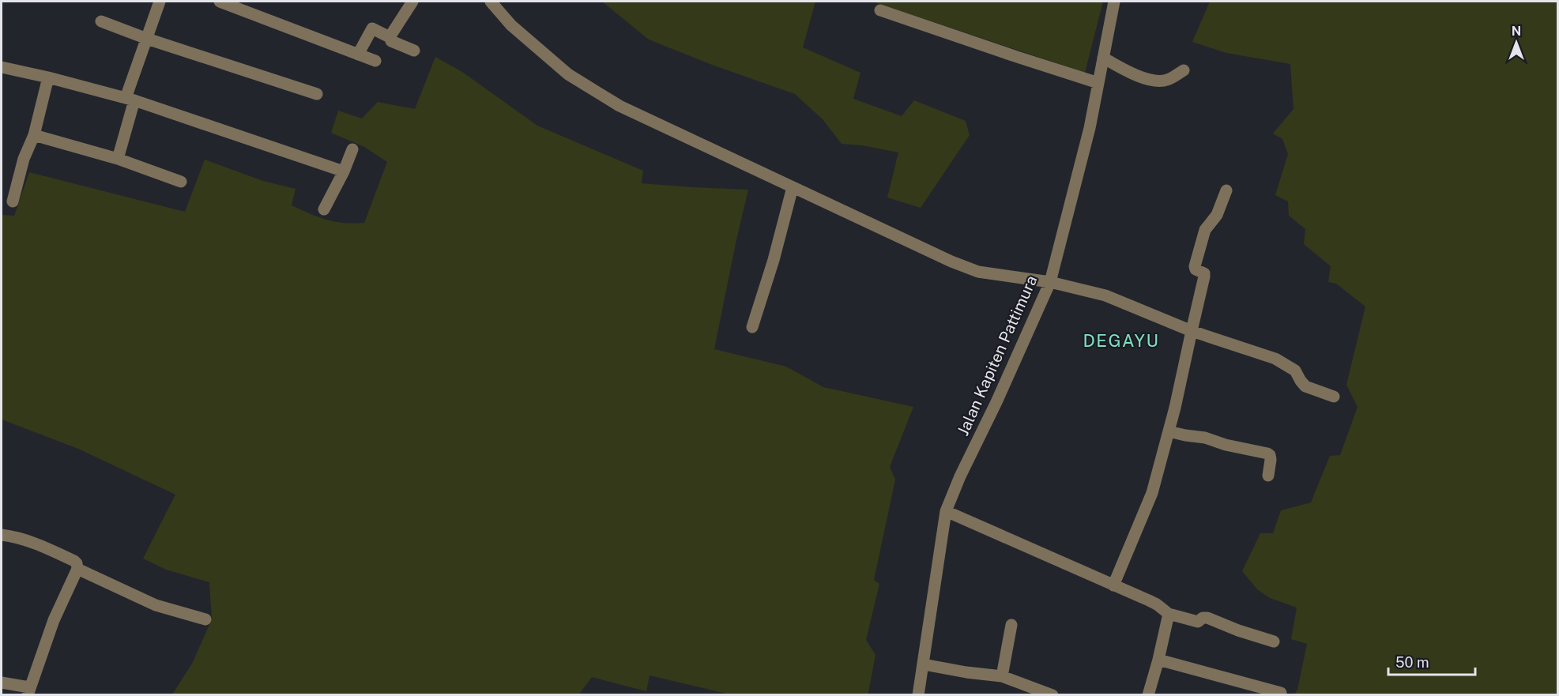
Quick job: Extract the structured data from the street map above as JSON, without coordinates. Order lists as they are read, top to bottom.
{
  "streets": {
    "street": ["Jalan Kapiten Pattimura"]
  },
  "districts": ["DEGAYU"],
  "scale_bar": "50 m",
  "north": "top"
}
